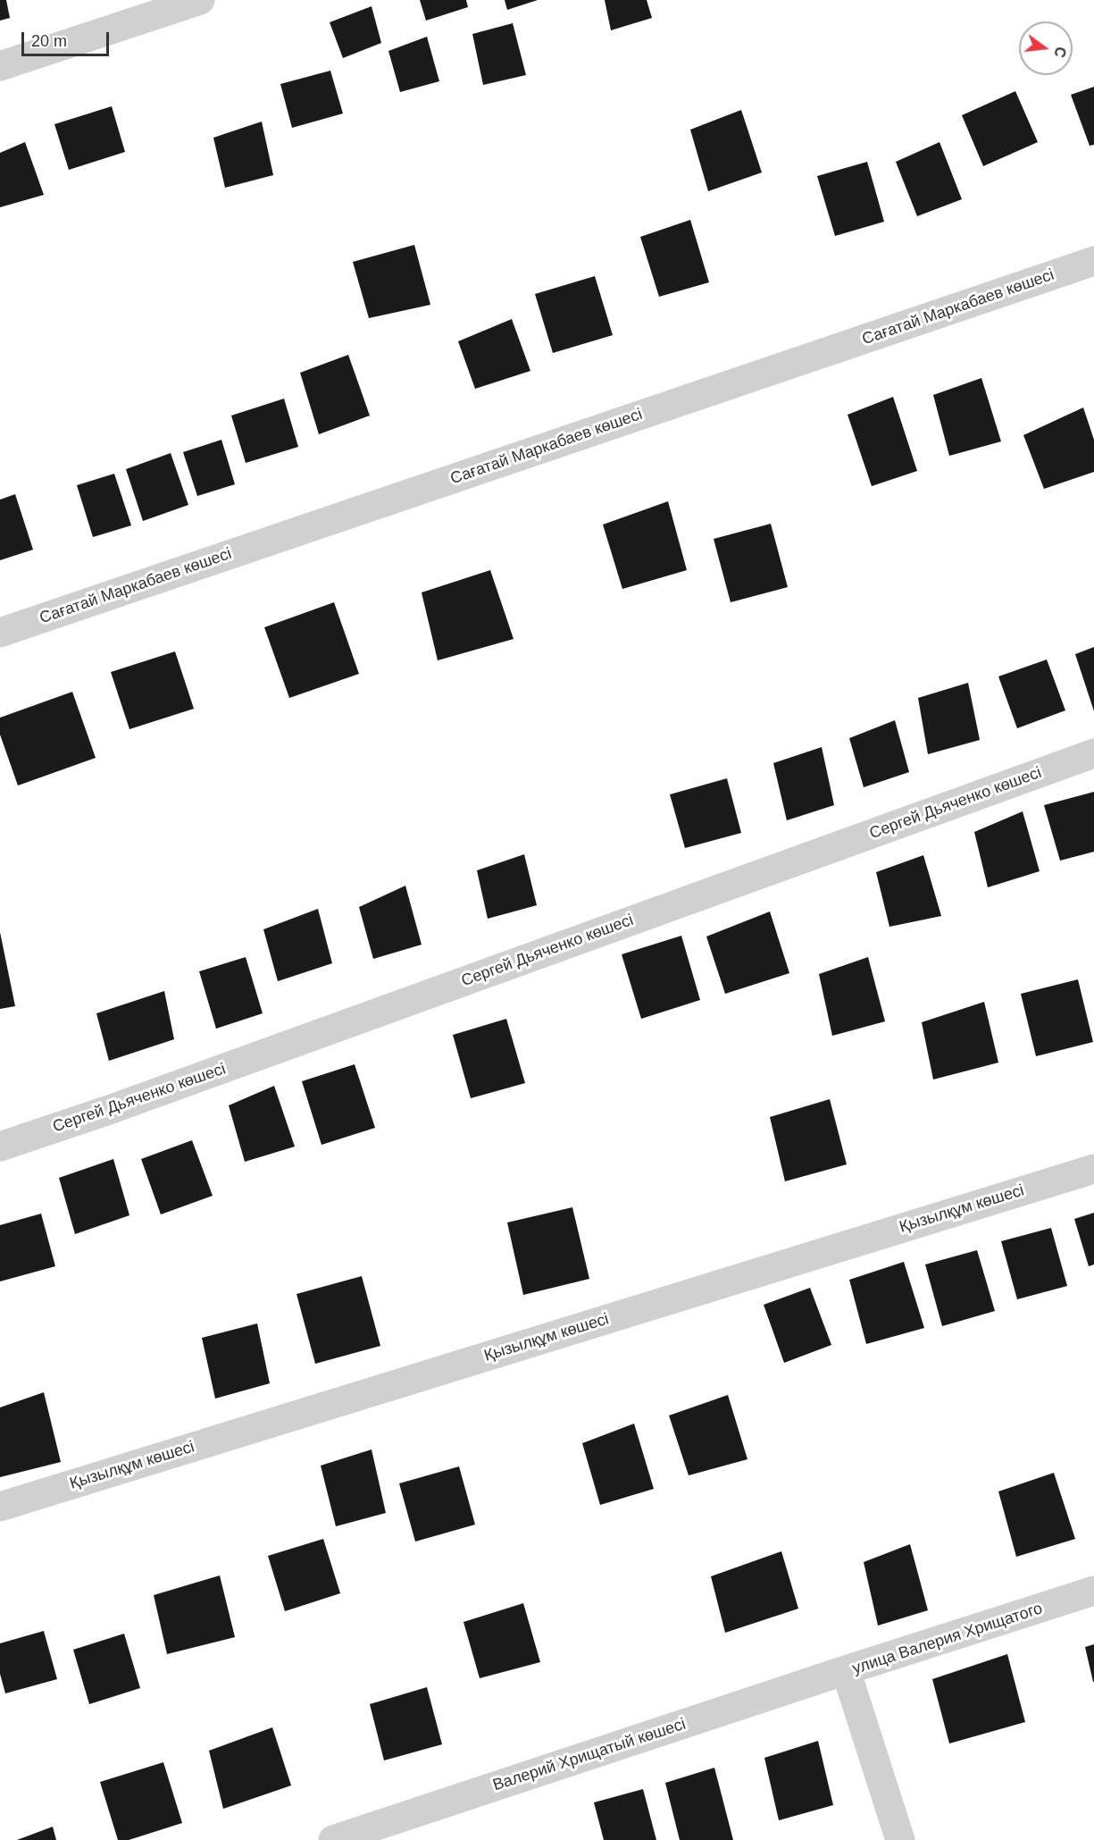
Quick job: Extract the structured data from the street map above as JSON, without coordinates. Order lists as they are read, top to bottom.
{
  "streets": {
    "street": [
      "Сағатай Маркабаев көшесі",
      "Сергей Дьяченко көшесі",
      "Қызылқұм көшесі",
      "улица Валерия Хрищатого",
      "Валерий Хрищатый көшесі"
    ]
  },
  "crossings": [
    ["улица Валерия Хрищатого", "Валерий Хрищатый көшесі"]
  ],
  "scale_bar": "20 m",
  "north": "right"
}
